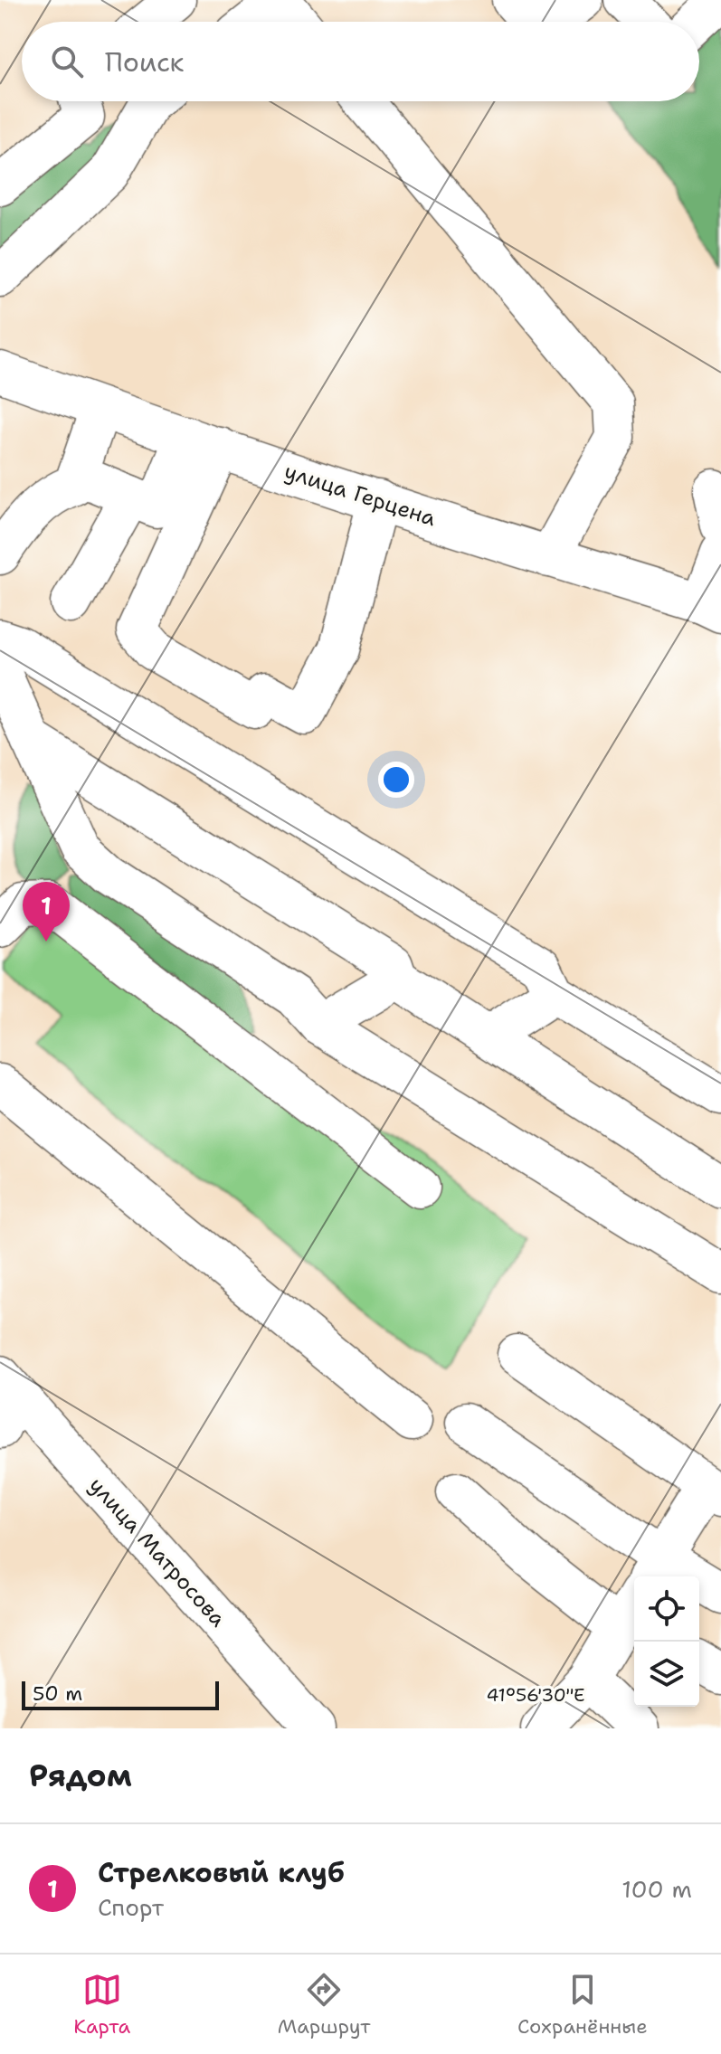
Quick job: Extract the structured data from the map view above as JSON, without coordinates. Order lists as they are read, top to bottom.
{
  "streets": {
    "street": ["улица Герцена", "улица Матросова"]
  },
  "scale_bar": "50 m",
  "page": {
    "search": "Поиск",
    "pins": "1",
    "scale": "50 m",
    "heading": "Рядом",
    "list": [
      {
        "mark": "1",
        "name": "Стрелковый клуб",
        "note": "Спорт",
        "value": "100 m"
      }
    ],
    "nav": ["Карта", "Маршрут", "Сохранённые"]
  },
  "coordinates": ["41°56'30\"E"]
}
